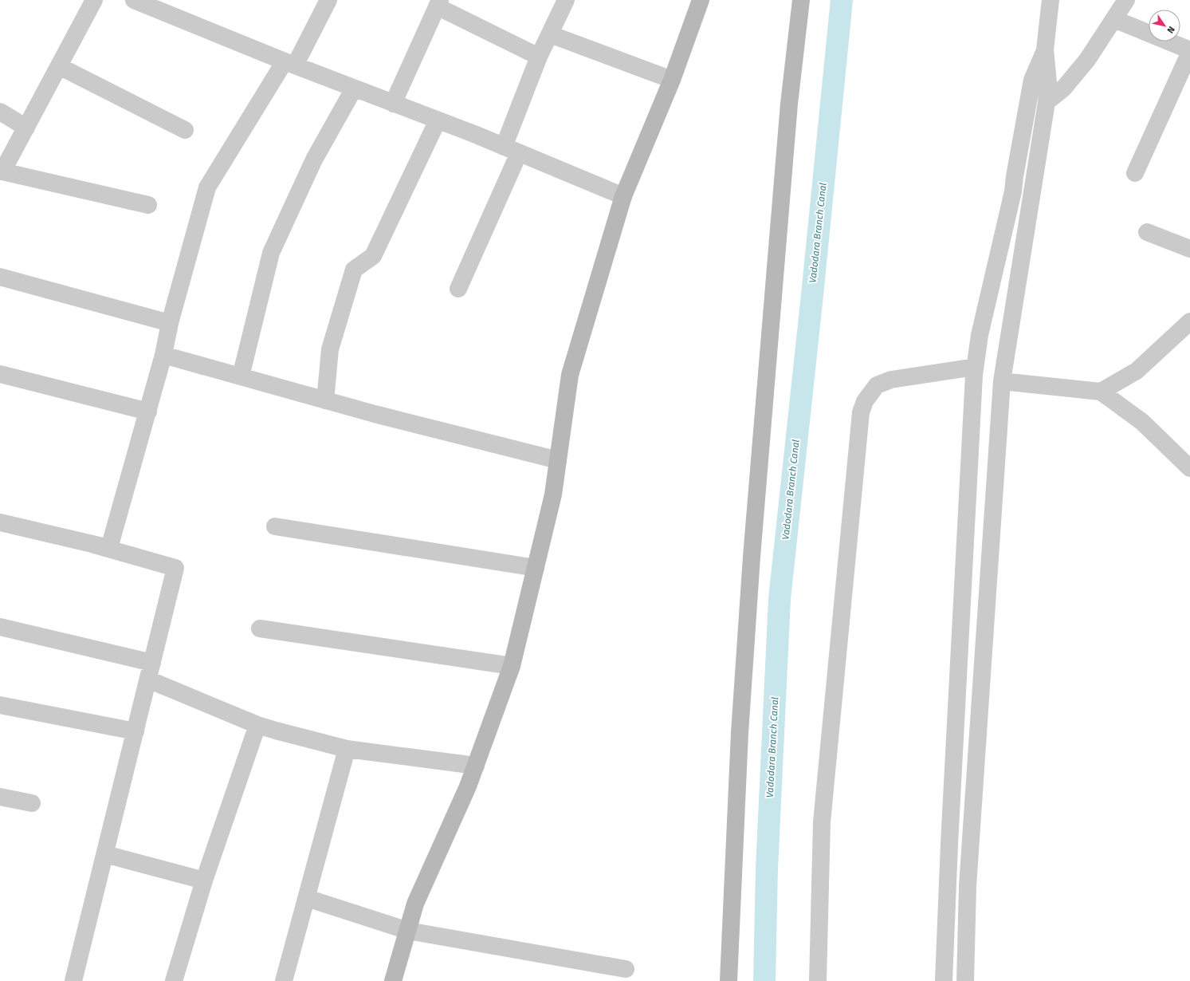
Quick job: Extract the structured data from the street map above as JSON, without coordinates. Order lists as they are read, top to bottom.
{
  "water": ["Vadodara Branch Canal"],
  "north": "bottom right"
}
